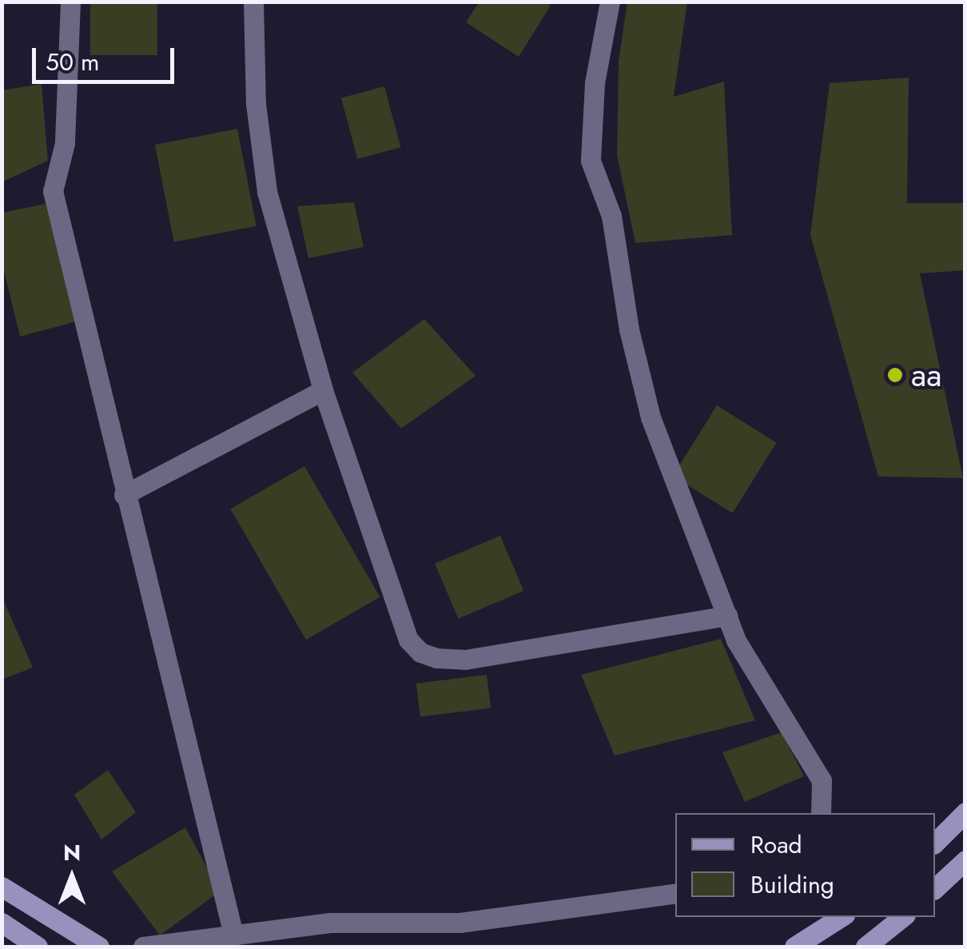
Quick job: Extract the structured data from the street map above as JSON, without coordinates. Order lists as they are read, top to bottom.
{
  "places": ["aa"],
  "legend": ["Road", "Building"],
  "scale_bar": "50 m",
  "north": "top"
}
